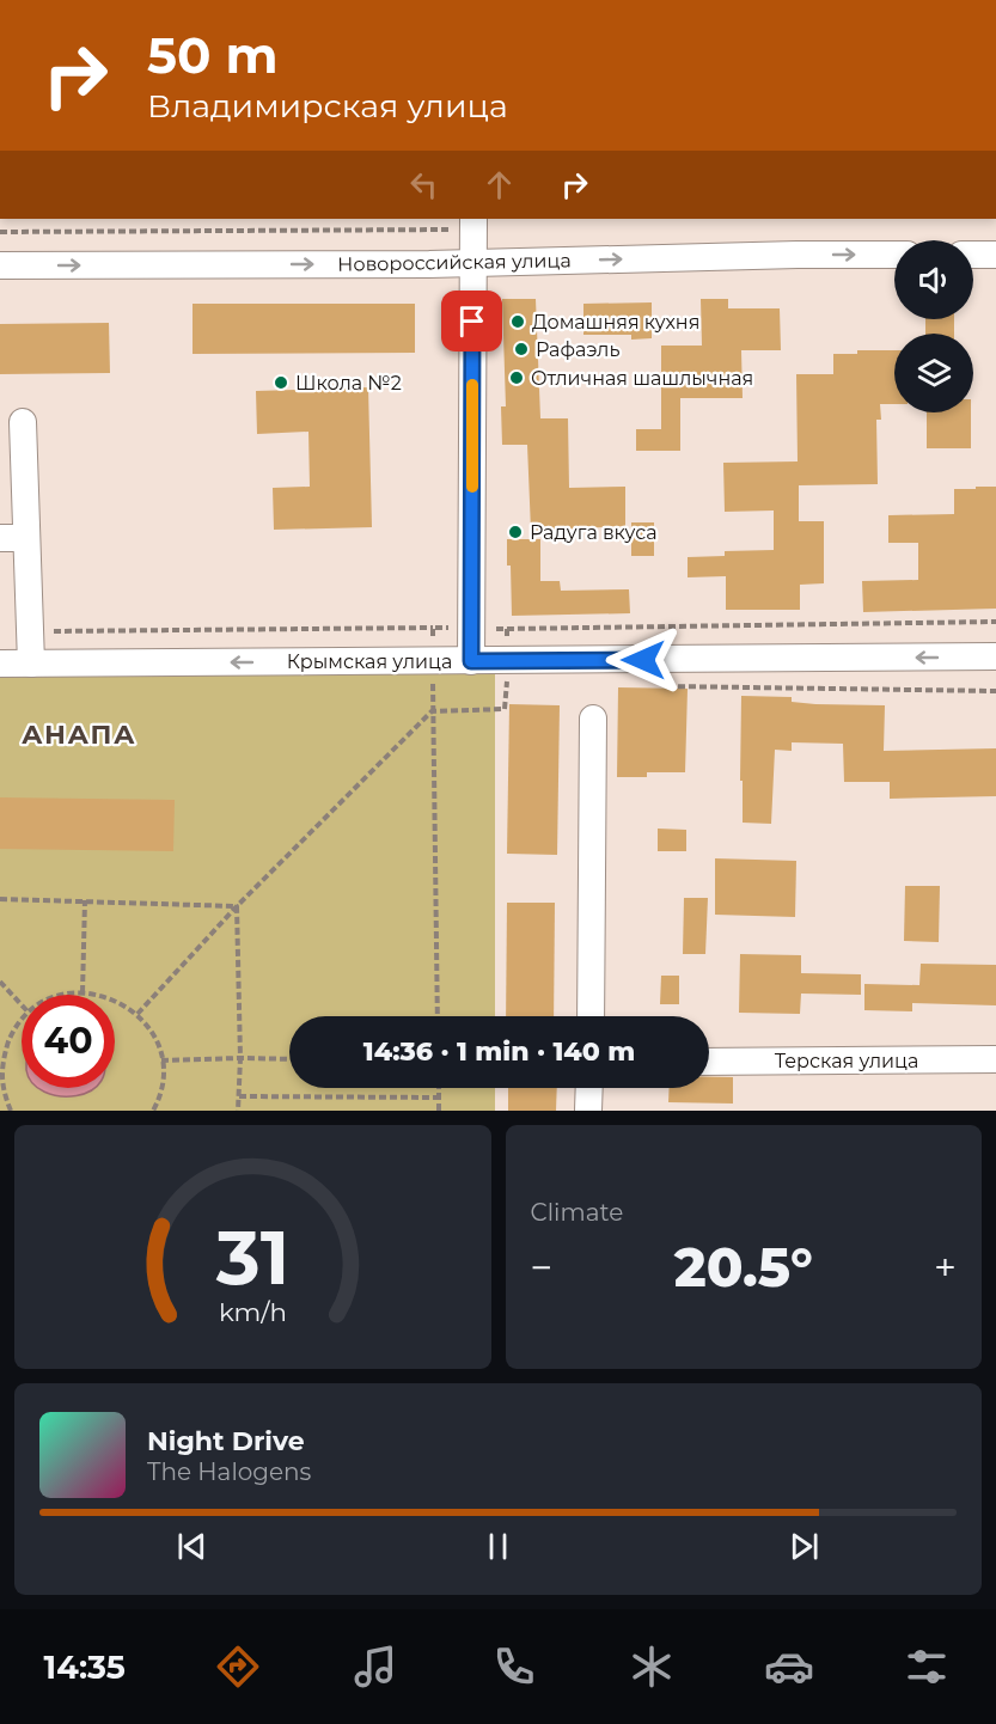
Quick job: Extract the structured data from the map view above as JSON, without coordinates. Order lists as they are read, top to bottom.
{
  "streets": {
    "street": ["Новороссийская улица", "Крымская улица", "Терская улица"]
  },
  "one_way": ["Новороссийская улица", "Крымская улица"],
  "districts": ["АНАПА"],
  "places": [
    "Домашняя кухня",
    "Рафаэль",
    "Отличная шашлычная",
    "Школа №2",
    "Радуга вкуса"
  ],
  "page": {
    "turn": ["50 m", "Владимирская улица"],
    "limit": "40",
    "trip": "14:36 · 1 min · 140 m",
    "tile": "Climate",
    "heat": ["−", "20.5°", "+"],
    "song": ["Night Drive", "The Halogens"],
    "tabs": "14:35",
    "gauge": ["31", "km/h"]
  }
}
